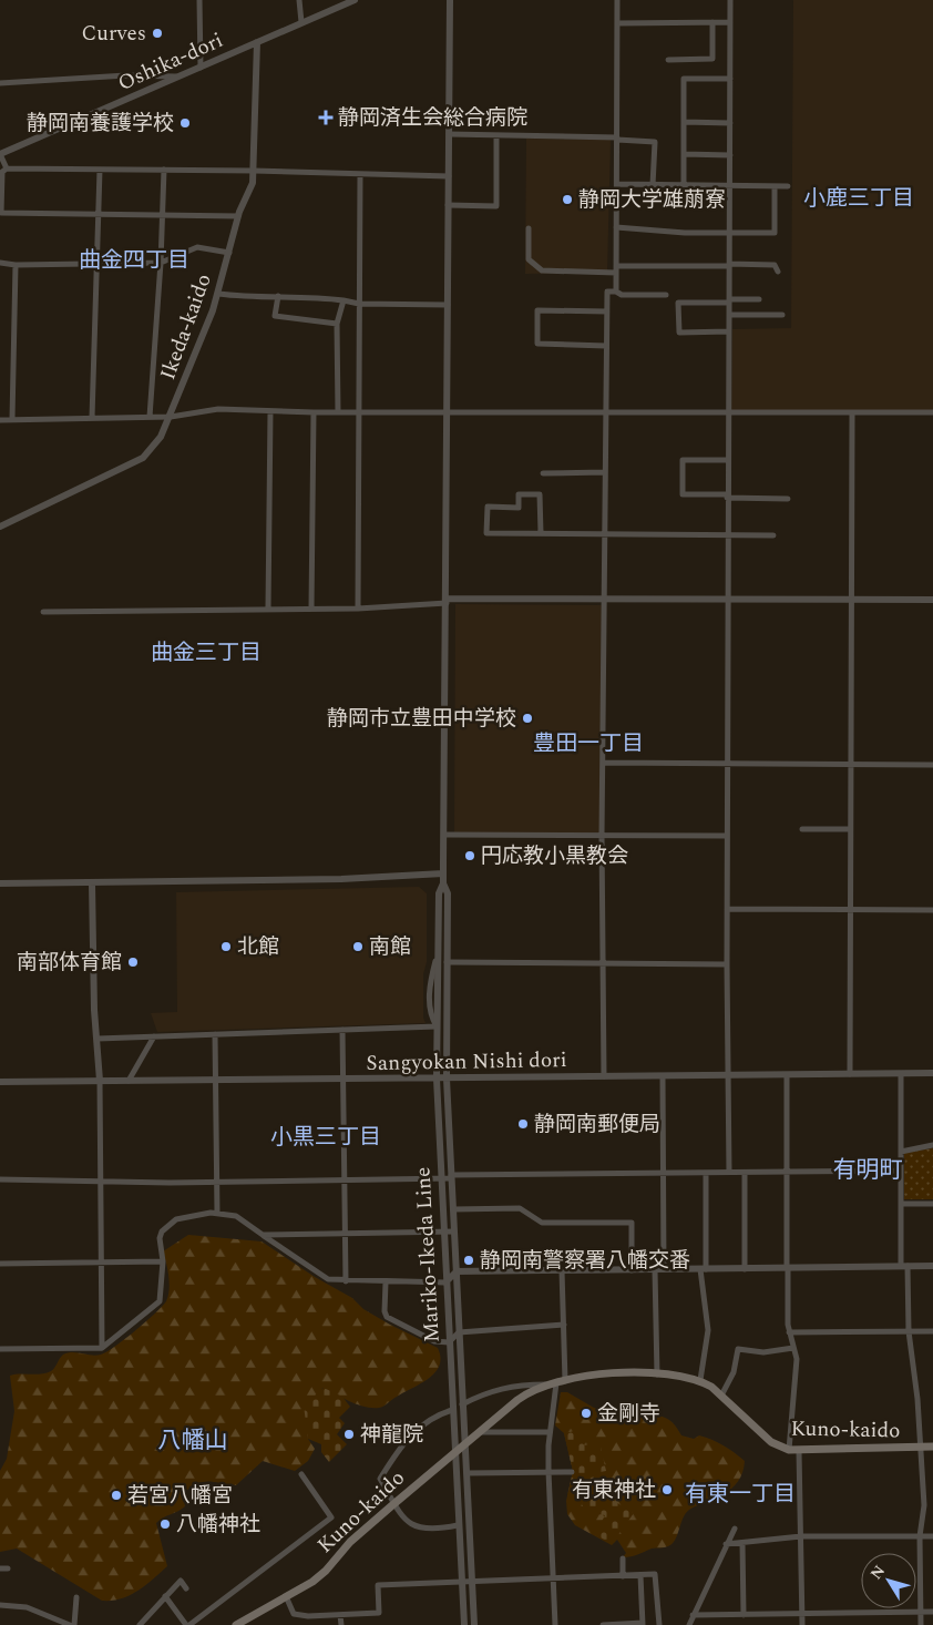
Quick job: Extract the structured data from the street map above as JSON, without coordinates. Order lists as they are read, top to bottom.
{
  "streets": {
    "main road": ["Kuno-kaido"],
    "street": [
      "Oshika-dori",
      "Ikeda-kaido",
      "Sangyokan Nishi dori",
      "Mariko-Ikeda Line"
    ]
  },
  "crossings": [
    ["Oshika-dori", "Ikeda-kaido"],
    ["Sangyokan Nishi dori", "Mariko-Ikeda Line"],
    ["Mariko-Ikeda Line", "Kuno-kaido"]
  ],
  "districts": [
    "小鹿三丁目",
    "曲金四丁目",
    "曲金三丁目",
    "豊田一丁目",
    "小黒三丁目",
    "有明町",
    "八幡山",
    "有東一丁目"
  ],
  "places": {
    "other": [
      "Curves",
      "静岡南養護学校",
      "静岡大学雄萠寮",
      "静岡市立豊田中学校",
      "円応教小黒教会",
      "北館",
      "南館",
      "南部体育館",
      "静岡南郵便局",
      "静岡南警察署八幡交番",
      "金剛寺",
      "神龍院",
      "有東神社",
      "若宮八幡宮",
      "八幡神社"
    ],
    "health": ["静岡済生会総合病院"]
  },
  "north": "top left"
}
